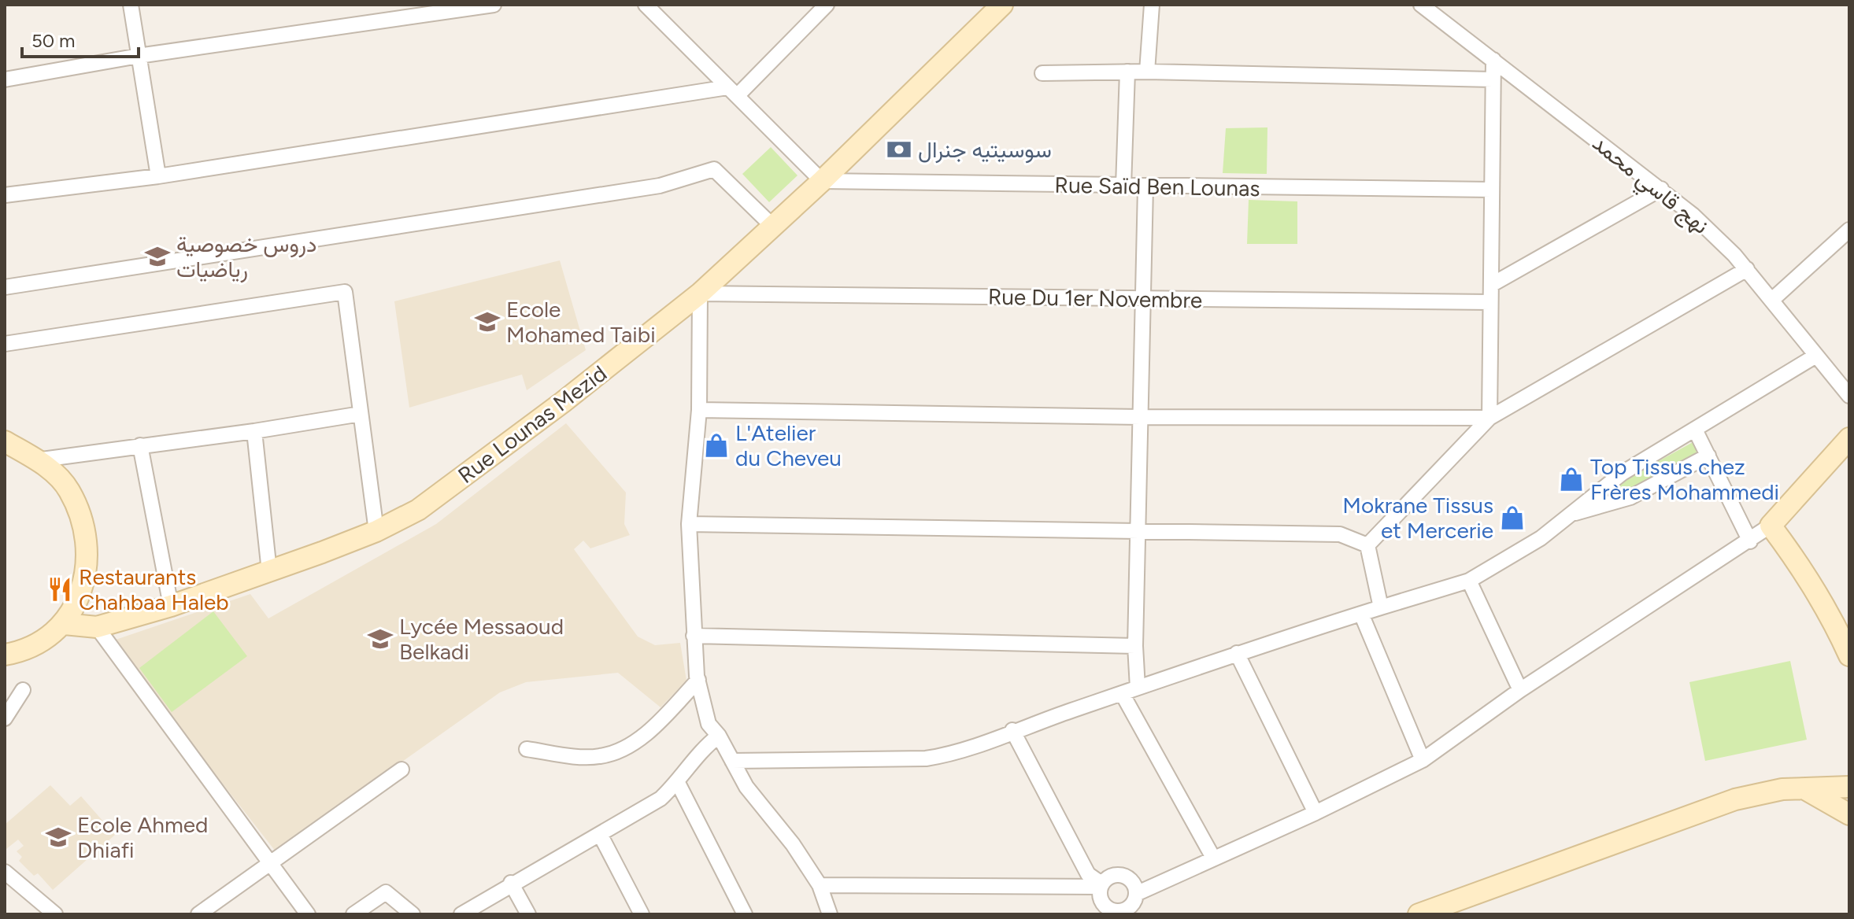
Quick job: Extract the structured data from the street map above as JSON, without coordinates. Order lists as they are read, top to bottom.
{
  "streets": {
    "street": [
      "نهج قاسي محمد",
      "Rue Saïd Ben Lounas",
      "Rue Du 1er Novembre",
      "Rue Lounas Mezid"
    ]
  },
  "crossings": [
    ["Rue Saïd Ben Lounas", "Rue Lounas Mezid"],
    ["Rue Du 1er Novembre", "Rue Lounas Mezid"]
  ],
  "places": {
    "bank": ["سوسيتيه جنرال"],
    "school or university": [
      "دروس خصوصية رياضيات",
      "Ecole Mohamed Taibi",
      "Lycée Messaoud Belkadi",
      "Ecole Ahmed Dhiafi"
    ],
    "shop": ["L'Atelier du Cheveu", "Top Tissus chez Frères Mohammedi", "Mokrane Tissus et Mercerie"],
    "restaurant": ["Restaurants Chahbaa Haleb"]
  },
  "scale_bar": "50 m"
}
